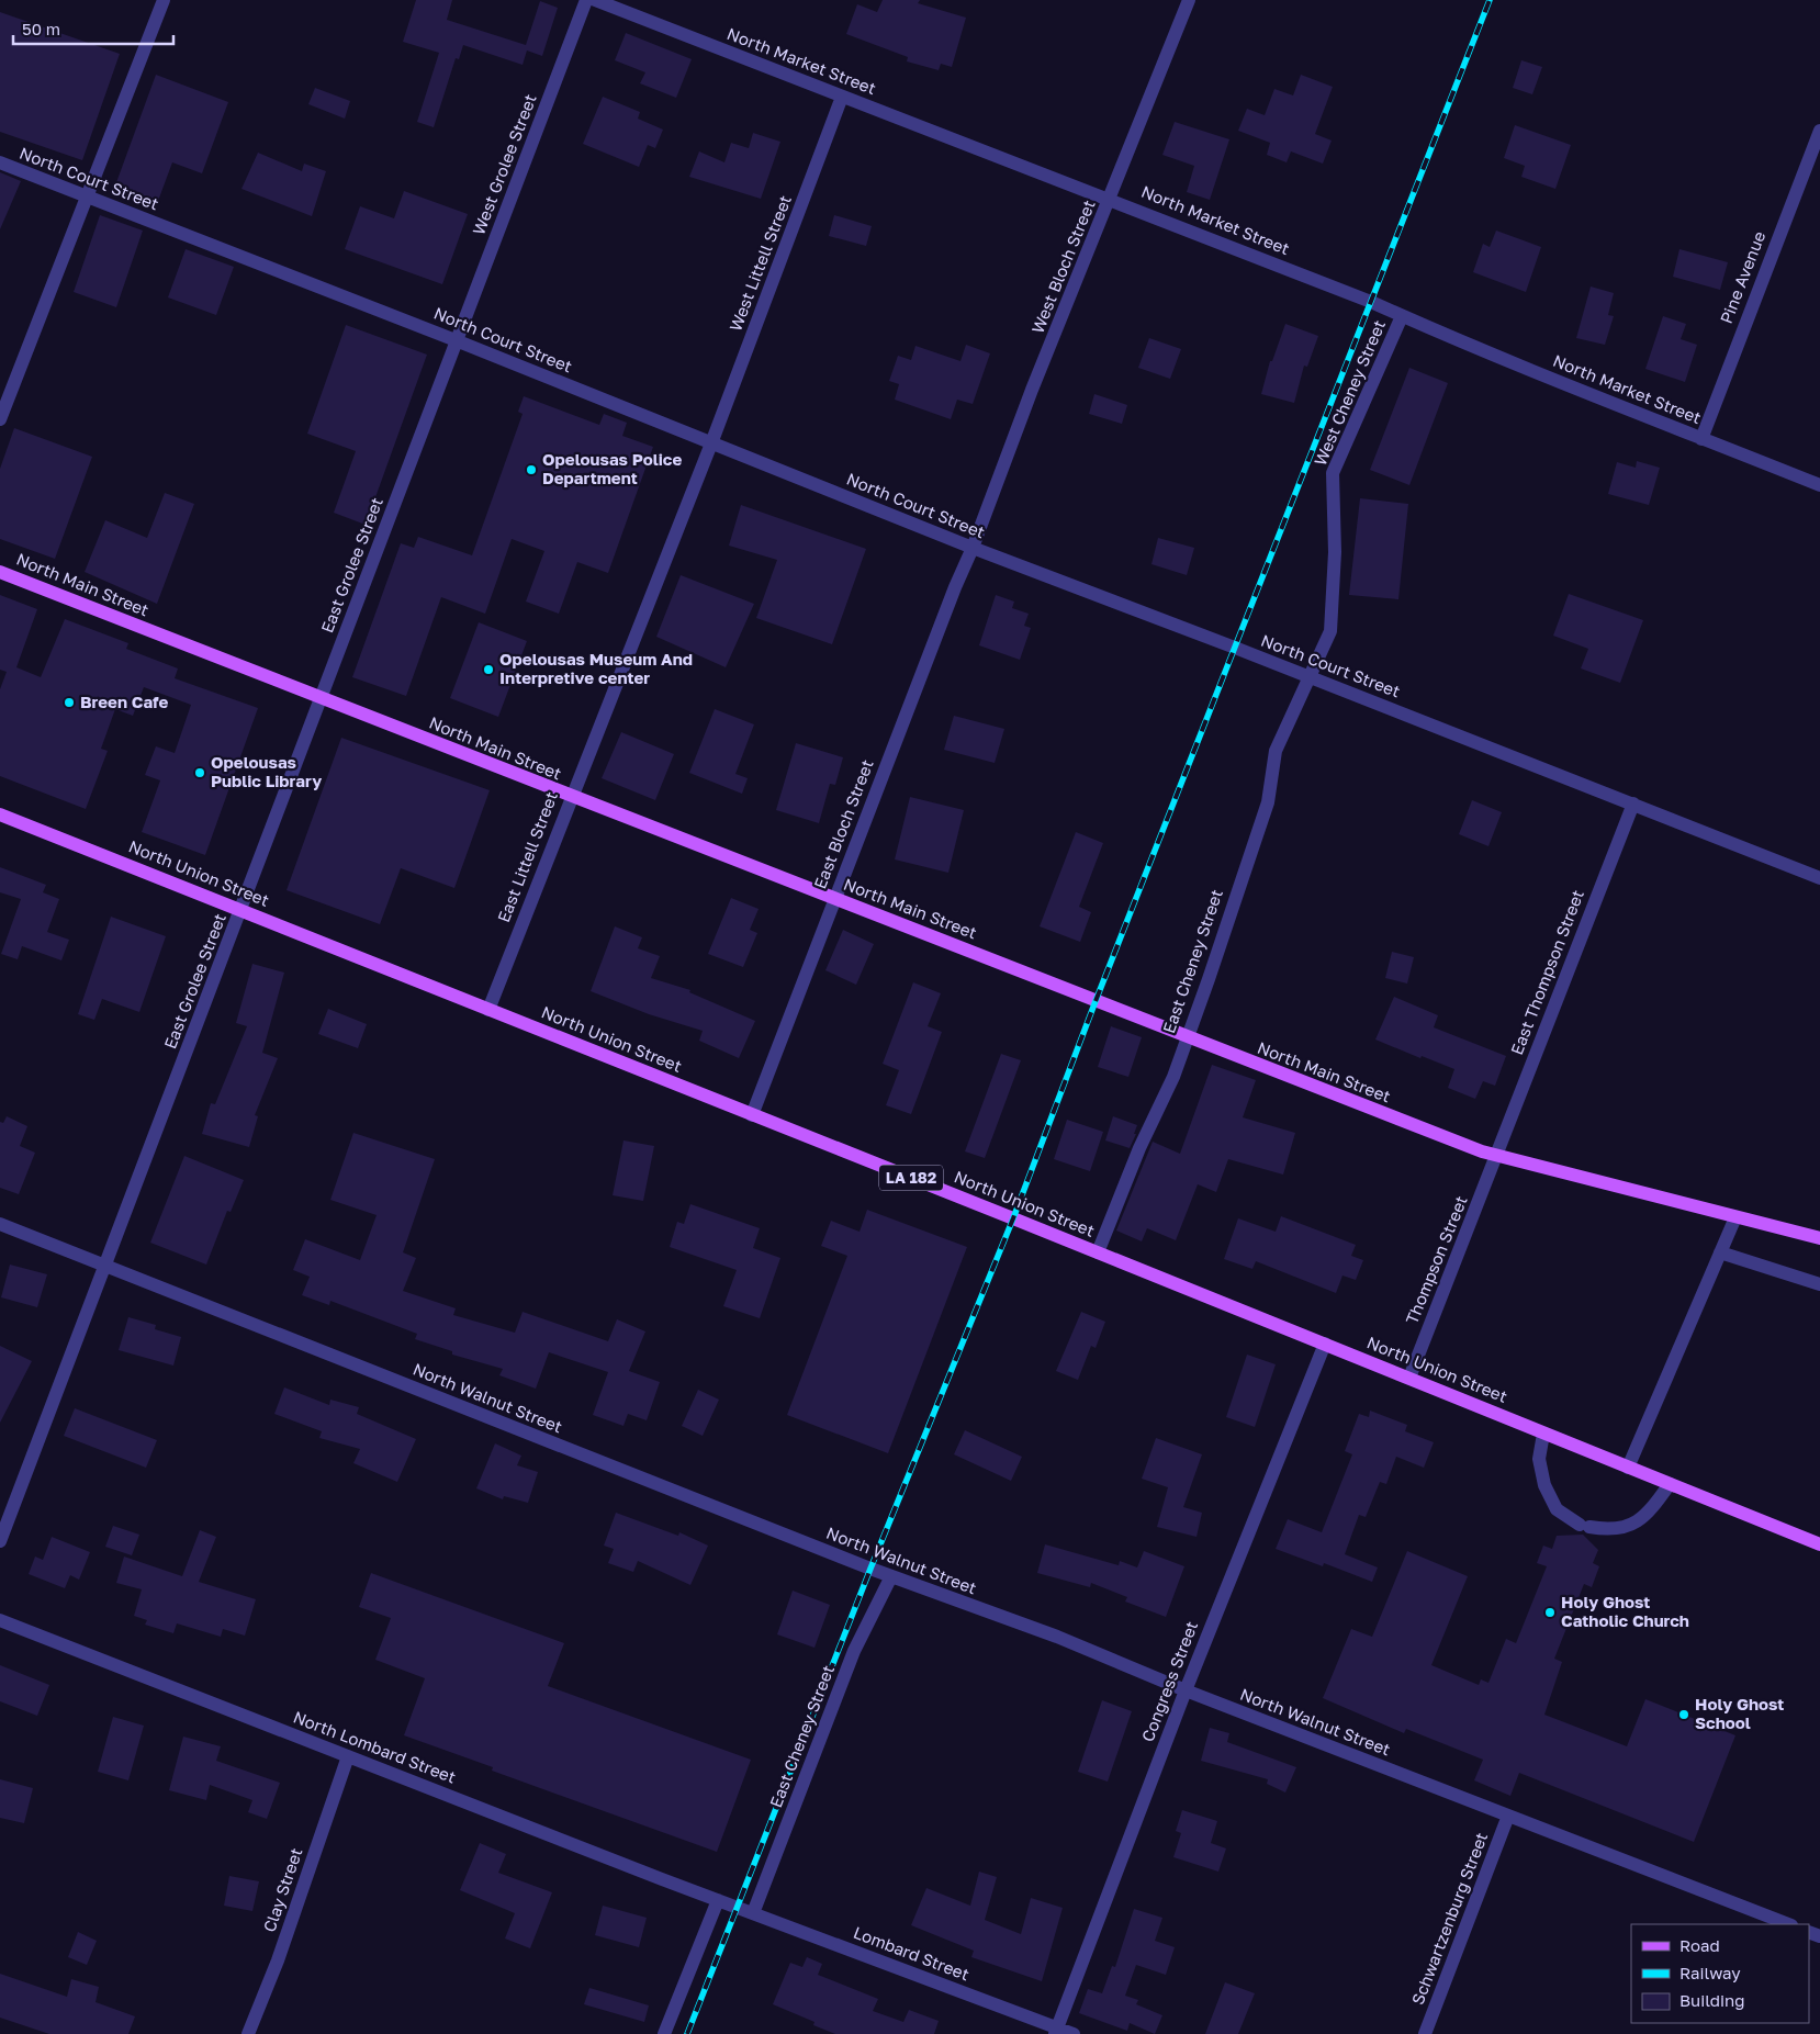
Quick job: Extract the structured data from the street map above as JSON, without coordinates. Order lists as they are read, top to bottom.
{
  "streets": {
    "main road": ["North Main Street", "North Union Street", "LA 182"],
    "street": [
      "North Market Street",
      "West Grolee Street",
      "North Court Street",
      "West Littell Street",
      "West Bloch Street",
      "Pine Avenue",
      "West Cheney Street",
      "East Grolee Street",
      "East Bloch Street",
      "East Littell Street",
      "East Cheney Street",
      "East Thompson Street",
      "Thompson Street",
      "North Walnut Street",
      "Congress Street",
      "North Lombard Street",
      "Clay Street",
      "Schwartzenburg Street",
      "Lombard Street"
    ]
  },
  "crossings": [
    ["North Market Street", "West Littell Street"],
    ["North Market Street", "West Bloch Street"],
    ["North Market Street", "Pine Avenue"],
    ["North Market Street", "West Cheney Street"],
    ["West Grolee Street", "North Court Street"],
    ["West Grolee Street", "East Grolee Street"],
    ["North Court Street", "West Littell Street"],
    ["North Court Street", "West Bloch Street"],
    ["North Court Street", "West Cheney Street"],
    ["North Court Street", "East Grolee Street"],
    ["North Court Street", "East Bloch Street"],
    ["North Court Street", "East Littell Street"],
    ["North Court Street", "East Cheney Street"],
    ["North Court Street", "East Thompson Street"],
    ["West Littell Street", "East Littell Street"],
    ["West Bloch Street", "East Bloch Street"],
    ["West Cheney Street", "East Cheney Street"],
    ["East Grolee Street", "North Main Street"],
    ["East Grolee Street", "North Union Street"],
    ["East Grolee Street", "North Walnut Street"],
    ["North Main Street", "East Bloch Street"],
    ["North Main Street", "East Littell Street"],
    ["North Main Street", "East Cheney Street"],
    ["North Main Street", "East Thompson Street"],
    ["North Main Street", "Thompson Street"],
    ["East Bloch Street", "North Union Street"],
    ["East Littell Street", "North Union Street"],
    ["North Union Street", "East Cheney Street"],
    ["North Union Street", "Thompson Street"],
    ["North Union Street", "Congress Street"],
    ["East Cheney Street", "North Walnut Street"],
    ["East Cheney Street", "Lombard Street"],
    ["East Thompson Street", "Thompson Street"],
    ["North Walnut Street", "Congress Street"],
    ["North Walnut Street", "Schwartzenburg Street"],
    ["Congress Street", "Lombard Street"],
    ["North Lombard Street", "Clay Street"],
    ["North Lombard Street", "Lombard Street"]
  ],
  "places": [
    "Opelousas Police Department",
    "Opelousas Museum And Interpretive center",
    "Breen Cafe",
    "Opelousas Public Library",
    "Holy Ghost Catholic Church",
    "Holy Ghost School"
  ],
  "legend": ["Road", "Railway", "Building"],
  "scale_bar": "50 m"
}
